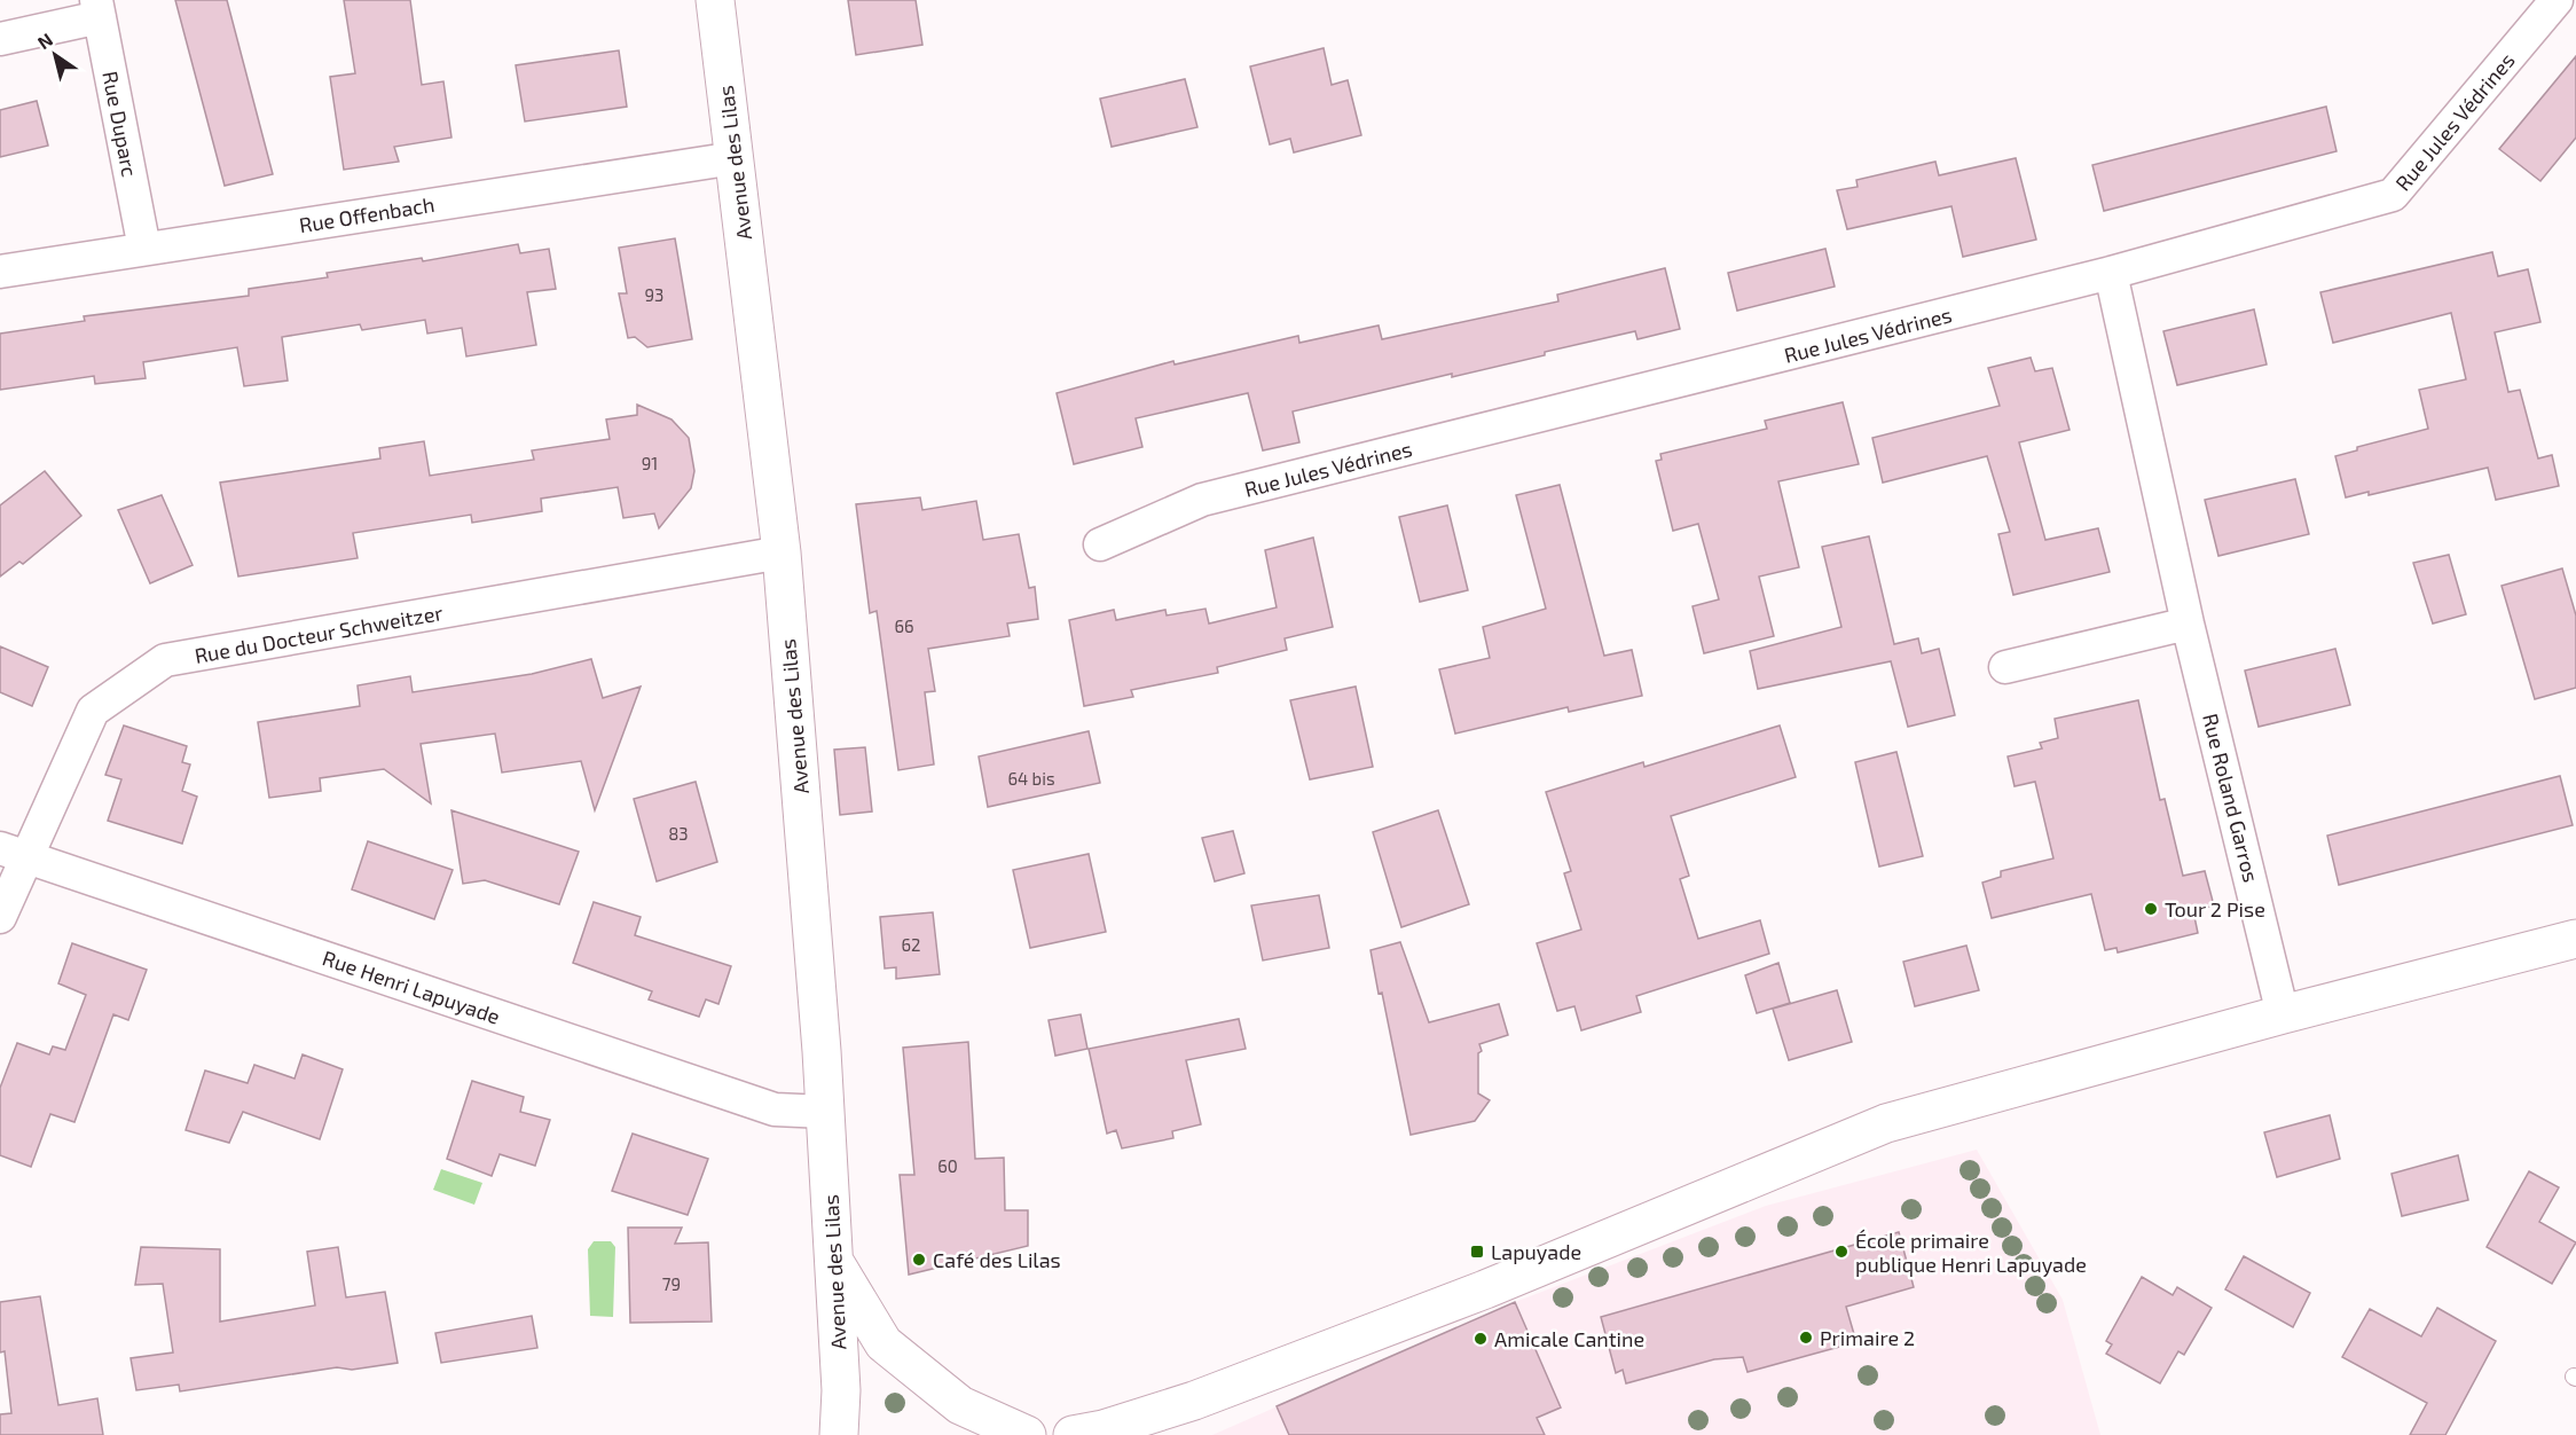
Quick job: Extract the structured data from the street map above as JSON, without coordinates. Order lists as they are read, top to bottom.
{
  "streets": {
    "main road": ["Avenue des Lilas"],
    "street": [
      "Rue Jules Védrines",
      "Rue Duparc",
      "Rue Offenbach",
      "Rue du Docteur Schweitzer",
      "Rue Roland Garros",
      "Rue Henri Lapuyade"
    ]
  },
  "crossings": [
    ["Rue Jules Védrines", "Rue Roland Garros"],
    ["Rue Duparc", "Rue Offenbach"],
    ["Avenue des Lilas", "Rue Offenbach"],
    ["Avenue des Lilas", "Rue du Docteur Schweitzer"],
    ["Avenue des Lilas", "Rue Henri Lapuyade"],
    ["Rue du Docteur Schweitzer", "Rue Henri Lapuyade"]
  ],
  "places": {
    "other": [
      "Tour 2 Pise",
      "École primaire publique Henri Lapuyade",
      "Café des Lilas",
      "Primaire 2",
      "Amicale Cantine"
    ],
    "transit": ["Lapuyade"]
  },
  "house_numbers": [
    "93",
    "91",
    "66",
    "64 bis",
    "83",
    "62",
    "60",
    "79"
  ],
  "north": "top left"
}
